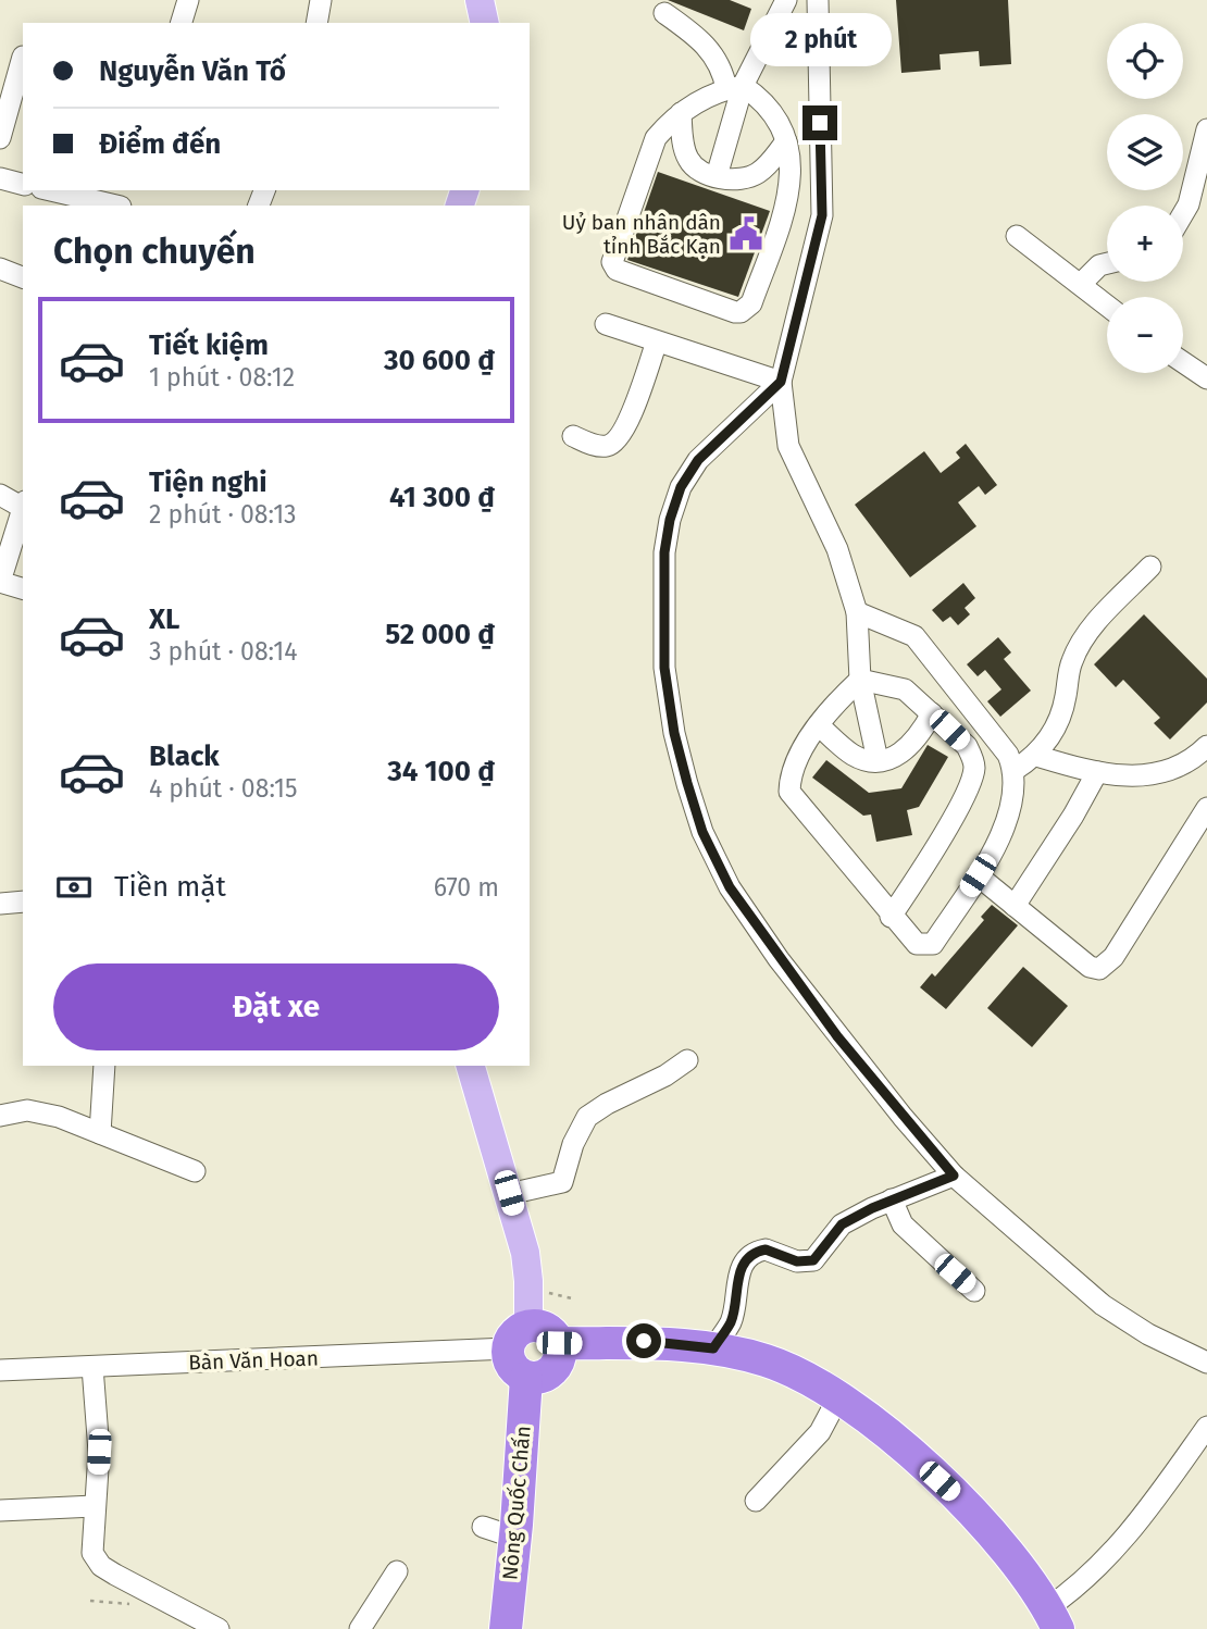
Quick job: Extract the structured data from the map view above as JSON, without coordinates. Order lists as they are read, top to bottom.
{
  "streets": {
    "highway": ["Nông Quốc Chấn"],
    "street": ["Bàn Văn Hoan"]
  },
  "crossings": [
    ["Bàn Văn Hoan", "Nông Quốc Chấn"]
  ],
  "places": {
    "public building": ["Uỷ ban nhân dân tỉnh Bắc Kạn"]
  },
  "page": {
    "bubble": "2 phút",
    "map_buttons": ["+", "−"],
    "banner": ["Nguyễn Văn Tố", "Điểm đến"],
    "heading": "Chọn chuyến",
    "list": [
      {
        "name": "Tiết kiệm",
        "note": "1 phút · 08:12",
        "value": "30 600 ₫"
      },
      {
        "name": "Tiện nghi",
        "note": "2 phút · 08:13",
        "value": "41 300 ₫"
      },
      {
        "name": "XL",
        "note": "3 phút · 08:14",
        "value": "52 000 ₫"
      },
      {
        "name": "Black",
        "note": "4 phút · 08:15",
        "value": "34 100 ₫"
      }
    ],
    "pay": ["Tiền mặt", "670 m"],
    "buttons": "Đặt xe"
  }
}
